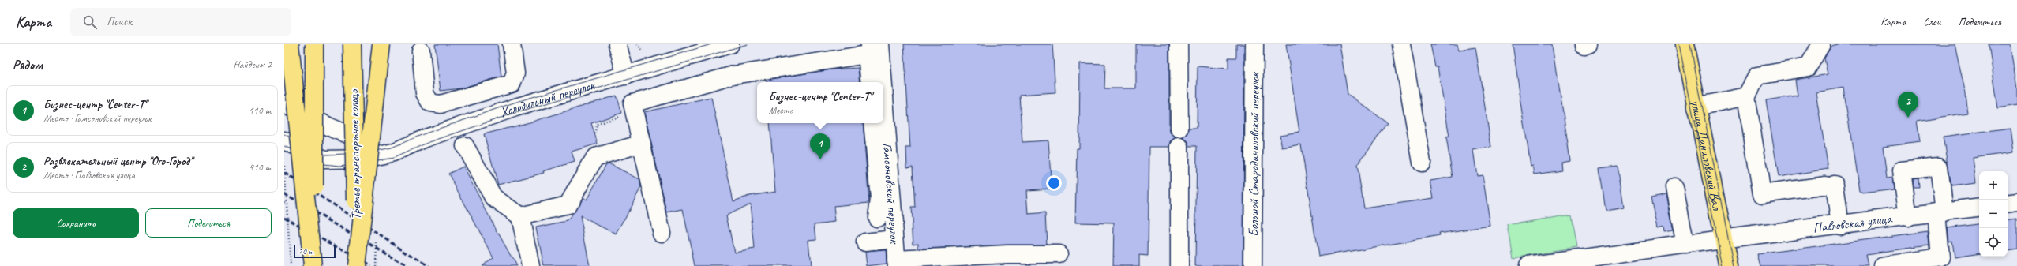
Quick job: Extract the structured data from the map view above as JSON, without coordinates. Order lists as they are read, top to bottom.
{
  "streets": {
    "main road": ["Третье транспортное кольцо", "улица Даниловский Вал"],
    "street": [
      "Холодильный переулок",
      "Большой Староданиловский переулок",
      "Гамсоновский переулок",
      "Павловская улица"
    ]
  },
  "crossings": [
    ["улица Даниловский Вал", "Павловская улица"]
  ],
  "scale_bar": "20 m",
  "page": {
    "header": "Карта",
    "search": "Поиск",
    "nav": ["Карта", "Слои", "Поделиться"],
    "heading": ["Рядом", "Найдено: 2"],
    "popup": ["Бизнес-центр \"Center-T\"", "Место"],
    "list": [
      {
        "mark": "1",
        "name": "Бизнес-центр \"Center-T\"",
        "note": "Место · Гамсоновский переулок",
        "value": "110 m"
      },
      {
        "mark": "2",
        "name": "Развлекательный центр \"Ого-Город\"",
        "note": "Место · Павловская улица",
        "value": "410 m"
      }
    ],
    "pins": ["2", "1"],
    "map_buttons": ["+", "−"],
    "buttons": ["Сохранить", "Поделиться"],
    "scale": "20 m"
  }
}
